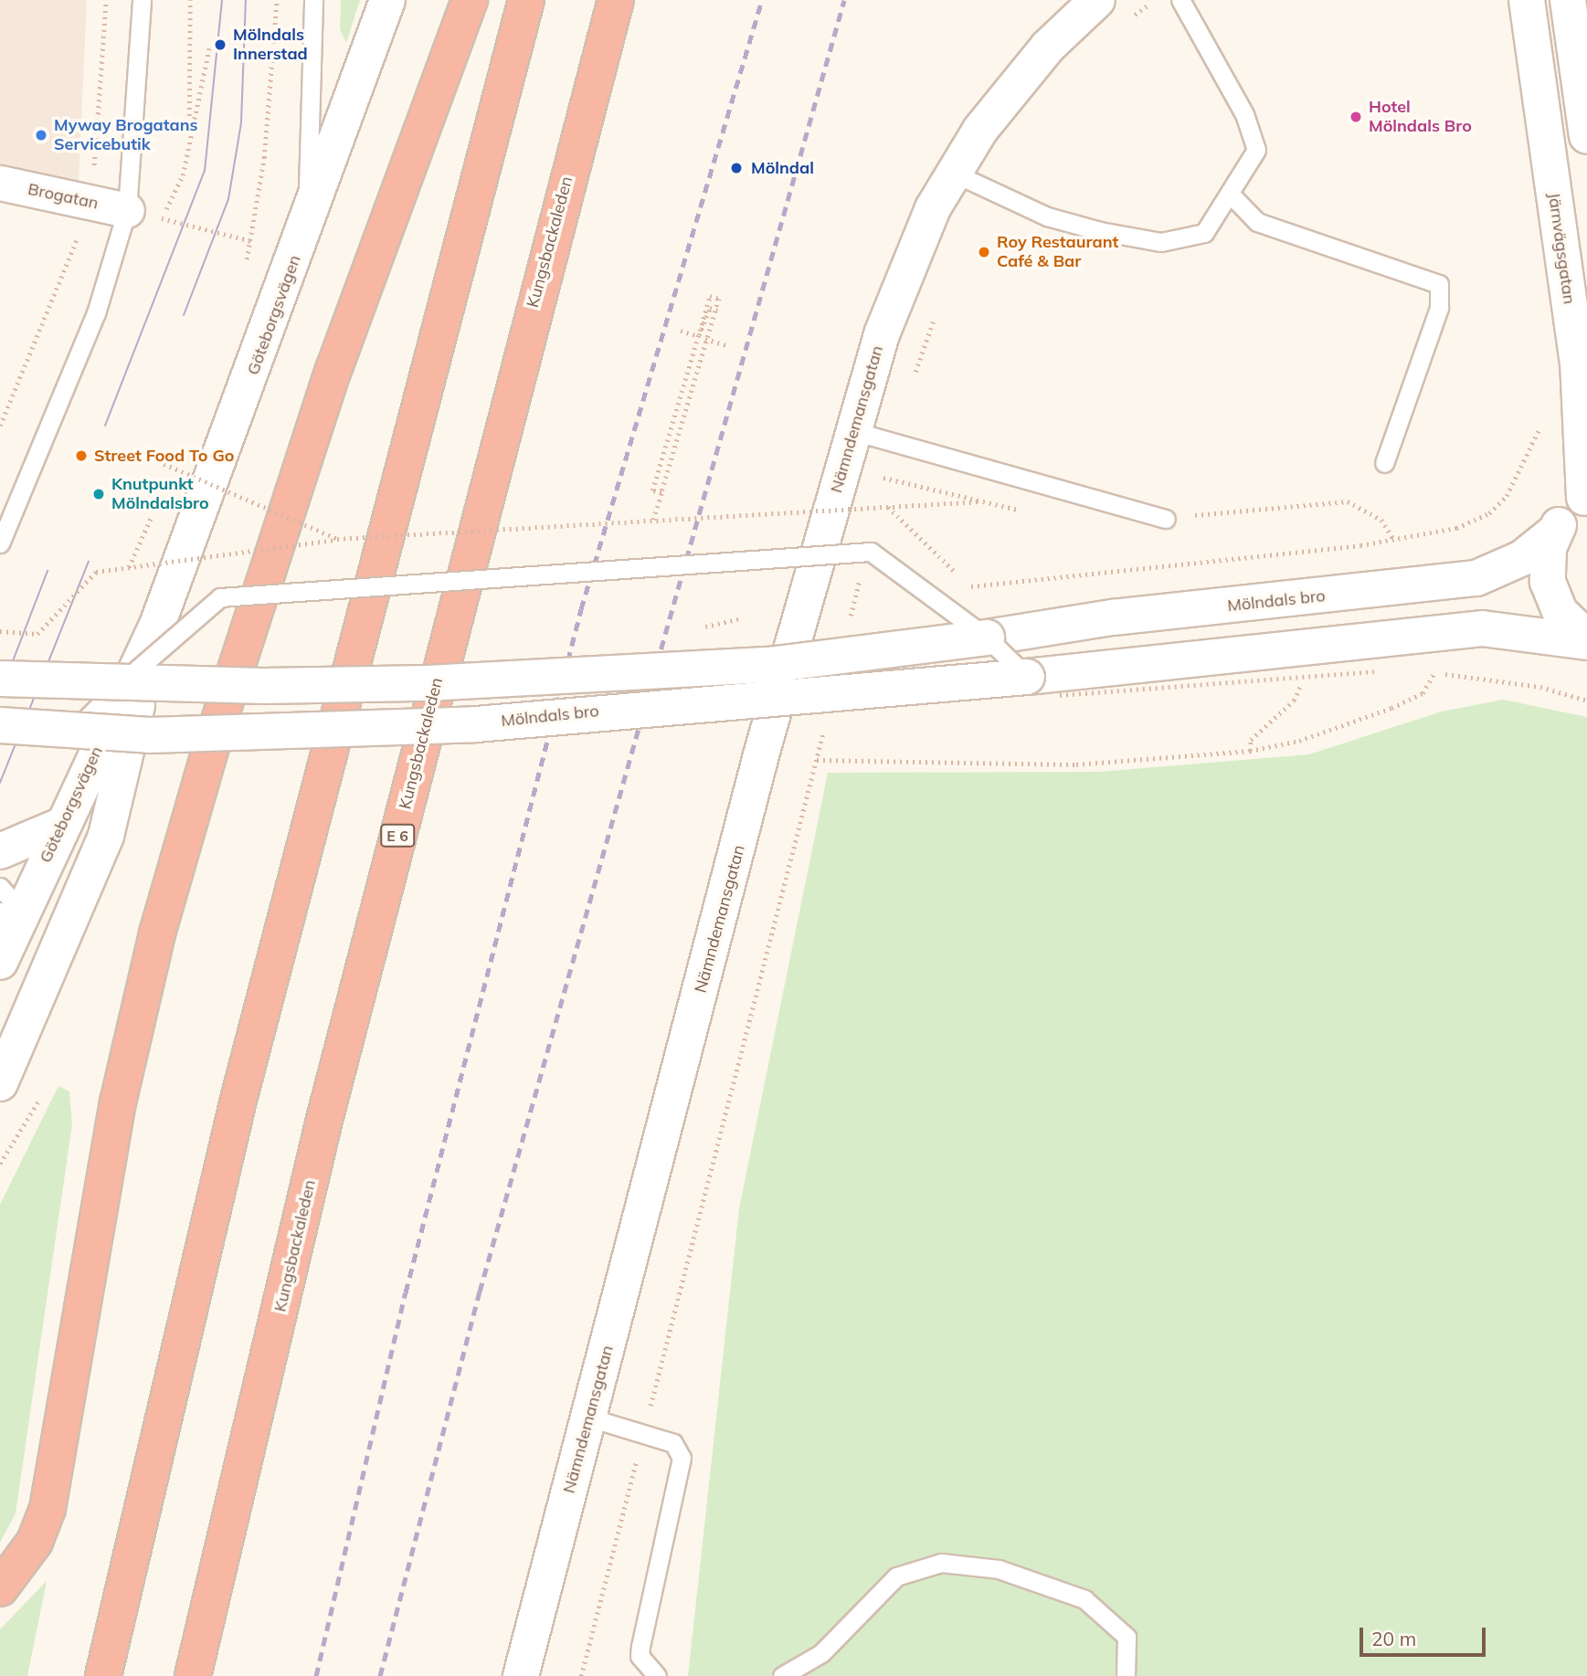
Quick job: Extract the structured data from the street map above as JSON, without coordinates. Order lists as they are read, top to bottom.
{
  "streets": {
    "highway": ["Kungsbackaleden", "E 6"],
    "street": [
      "Brogatan",
      "Järnvägsgatan",
      "Göteborgsvägen",
      "Nämndemansgatan",
      "Mölndals bro"
    ]
  },
  "places": [
    "Mölndals Innerstad",
    "Hotel Mölndals Bro",
    "Myway Brogatans Servicebutik",
    "Mölndal",
    "Roy Restaurant Café & Bar",
    "Street Food To Go",
    "Knutpunkt Mölndalsbro"
  ],
  "scale_bar": "20 m"
}
